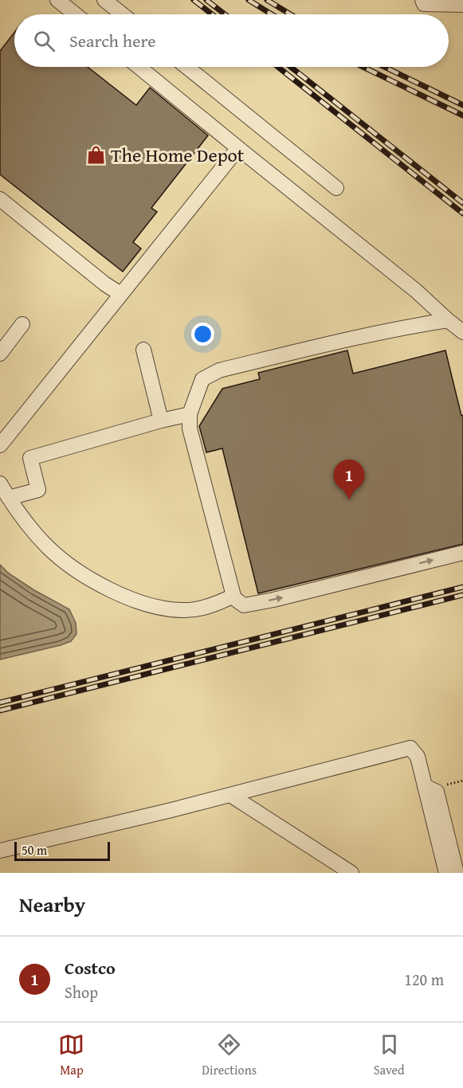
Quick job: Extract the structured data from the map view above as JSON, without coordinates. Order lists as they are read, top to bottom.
{
  "places": {
    "shop": ["The Home Depot"]
  },
  "scale_bar": "50 m",
  "page": {
    "search": "Search here",
    "pins": "1",
    "scale": "50 m",
    "heading": "Nearby",
    "list": [
      {
        "mark": "1",
        "name": "Costco",
        "note": "Shop",
        "value": "120 m"
      }
    ],
    "nav": ["Map", "Directions", "Saved"]
  }
}
